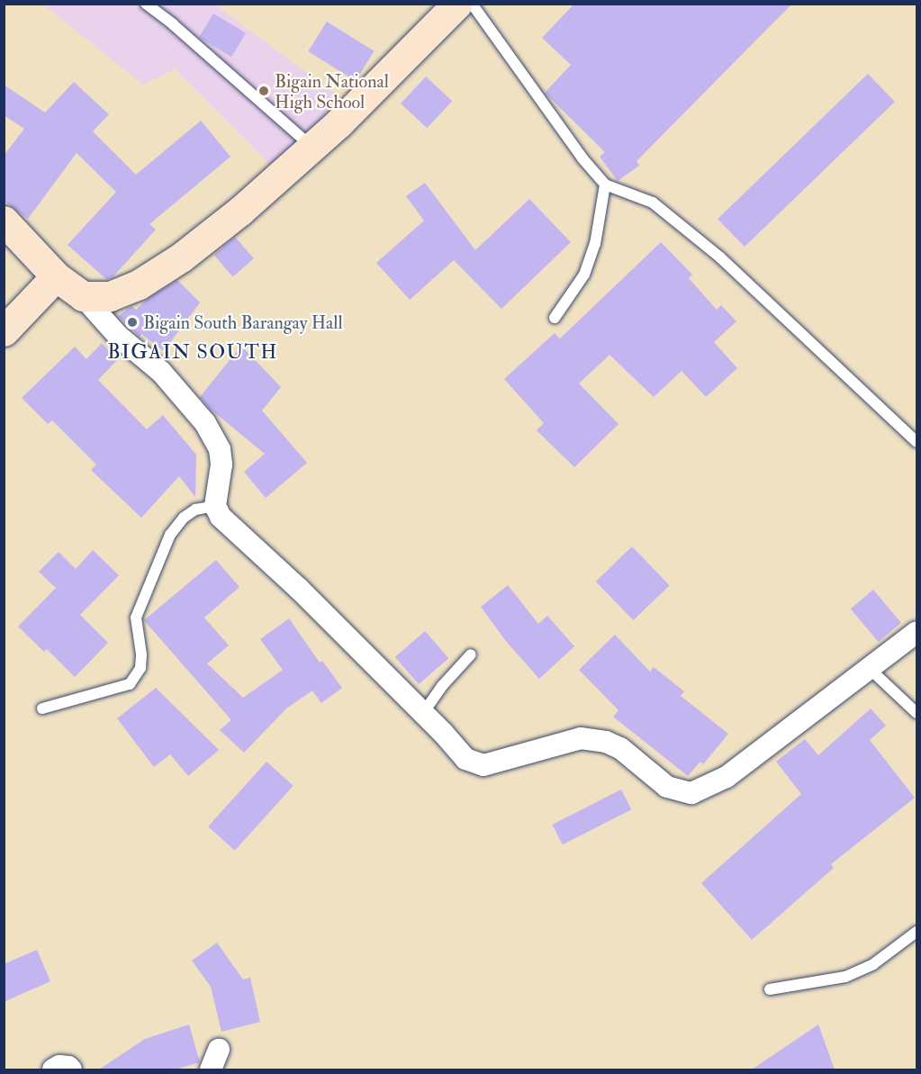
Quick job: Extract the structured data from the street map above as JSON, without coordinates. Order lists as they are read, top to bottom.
{
  "districts": ["BIGAIN SOUTH"],
  "places": ["Bigain National High School", "Bigain South Barangay Hall"]
}
